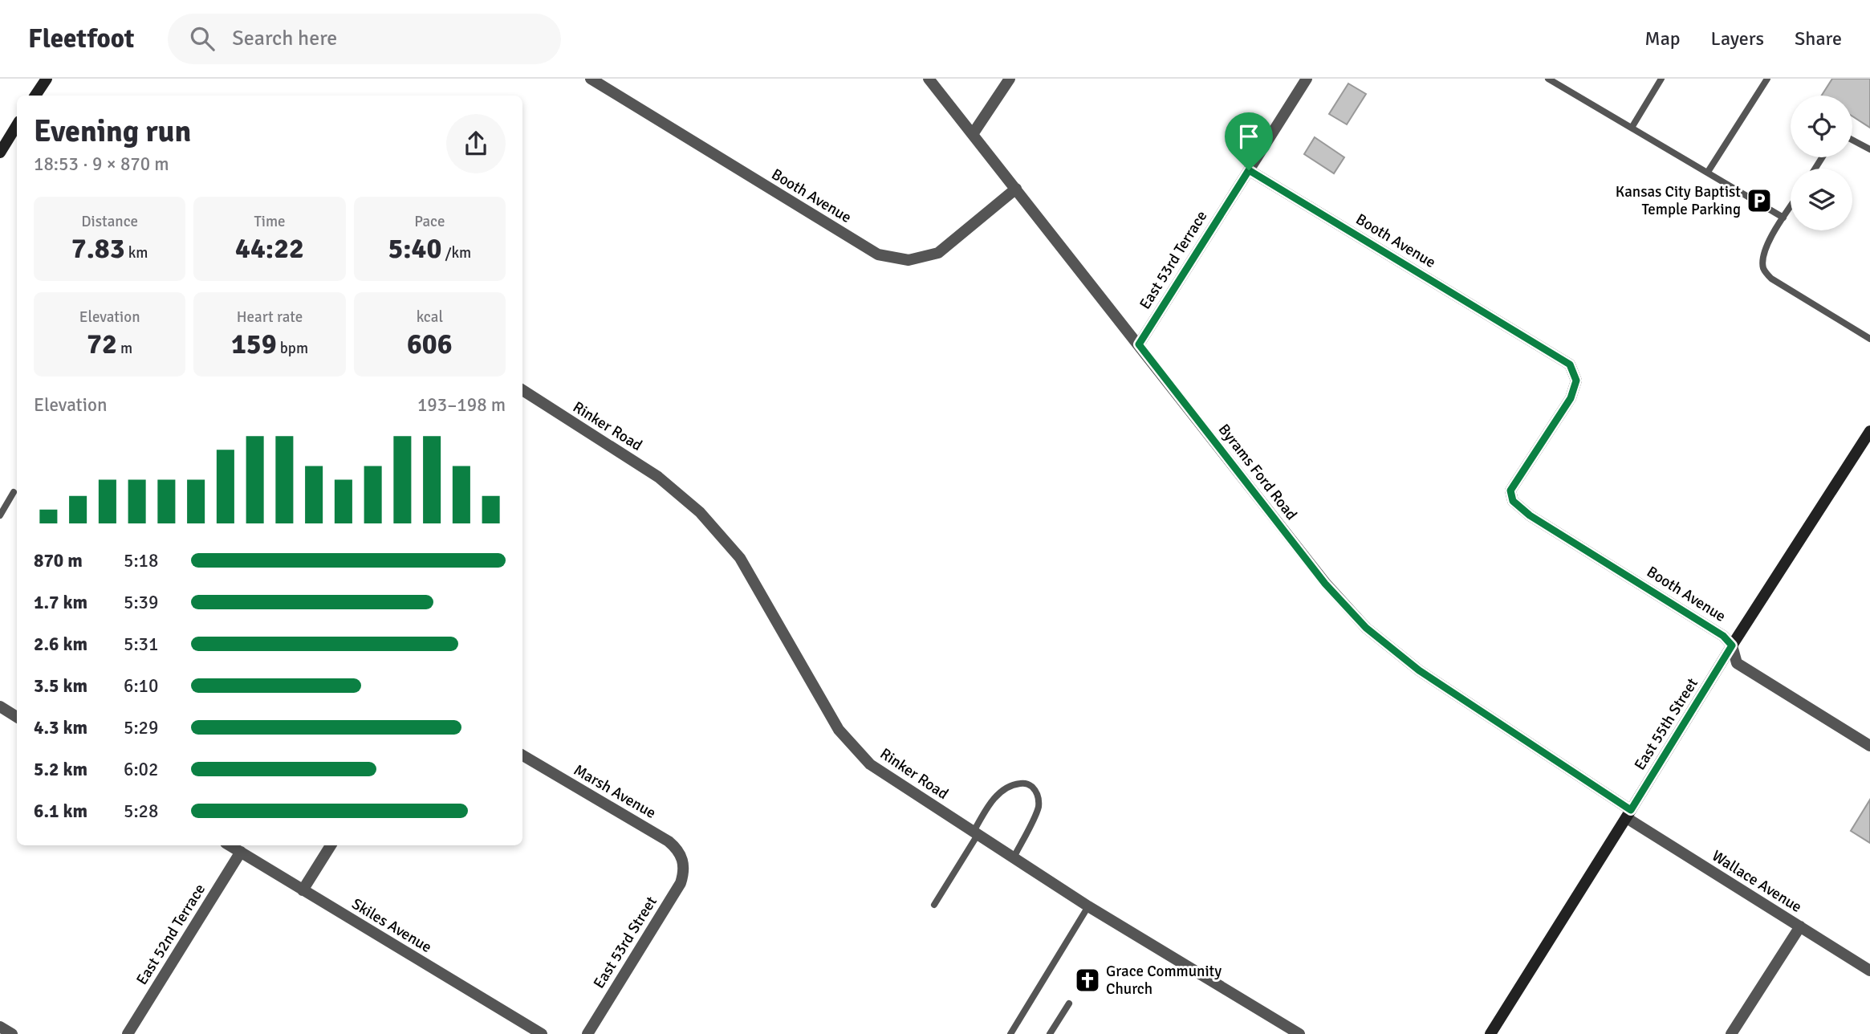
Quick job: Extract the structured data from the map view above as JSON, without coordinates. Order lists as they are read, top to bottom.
{
  "streets": {
    "street": [
      "Booth Avenue",
      "East 53rd Terrace",
      "Rinker Road",
      "Byrams Ford Road",
      "East 55th Street",
      "Marsh Avenue",
      "Wallace Avenue",
      "Skiles Avenue",
      "East 52nd Terrace",
      "East 53rd Street"
    ]
  },
  "crossings": [
    ["Booth Avenue", "East 53rd Terrace"],
    ["Booth Avenue", "Byrams Ford Road"],
    ["Booth Avenue", "East 55th Street"],
    ["East 53rd Terrace", "Byrams Ford Road"],
    ["Byrams Ford Road", "East 55th Street"],
    ["Byrams Ford Road", "Wallace Avenue"],
    ["East 55th Street", "Wallace Avenue"],
    ["Marsh Avenue", "East 53rd Street"],
    ["Skiles Avenue", "East 52nd Terrace"]
  ],
  "places": {
    "parking": ["Kansas City Baptist Temple Parking"],
    "church": ["Grace Community Church"]
  },
  "page": {
    "header": "Fleetfoot",
    "search": "Search here",
    "nav": ["Map", "Layers", "Share"],
    "heading": ["Evening run", "18:53 · 9 × 870 m"],
    "stats": [
      ["Distance", "7.83 km"],
      ["Time", "44:22"],
      ["Pace", "5:40 /km"],
      ["Elevation", "72 m"],
      ["Heart rate", "159 bpm"],
      ["kcal", "606"]
    ],
    "chart": ["Elevation", "193–198 m"],
    "list": [
      {
        "name": "870 m",
        "note": "5:18"
      },
      {
        "name": "1.7 km",
        "note": "5:39"
      },
      {
        "name": "2.6 km",
        "note": "5:31"
      },
      {
        "name": "3.5 km",
        "note": "6:10"
      },
      {
        "name": "4.3 km",
        "note": "5:29"
      },
      {
        "name": "5.2 km",
        "note": "6:02"
      },
      {
        "name": "6.1 km",
        "note": "5:28"
      }
    ]
  }
}
